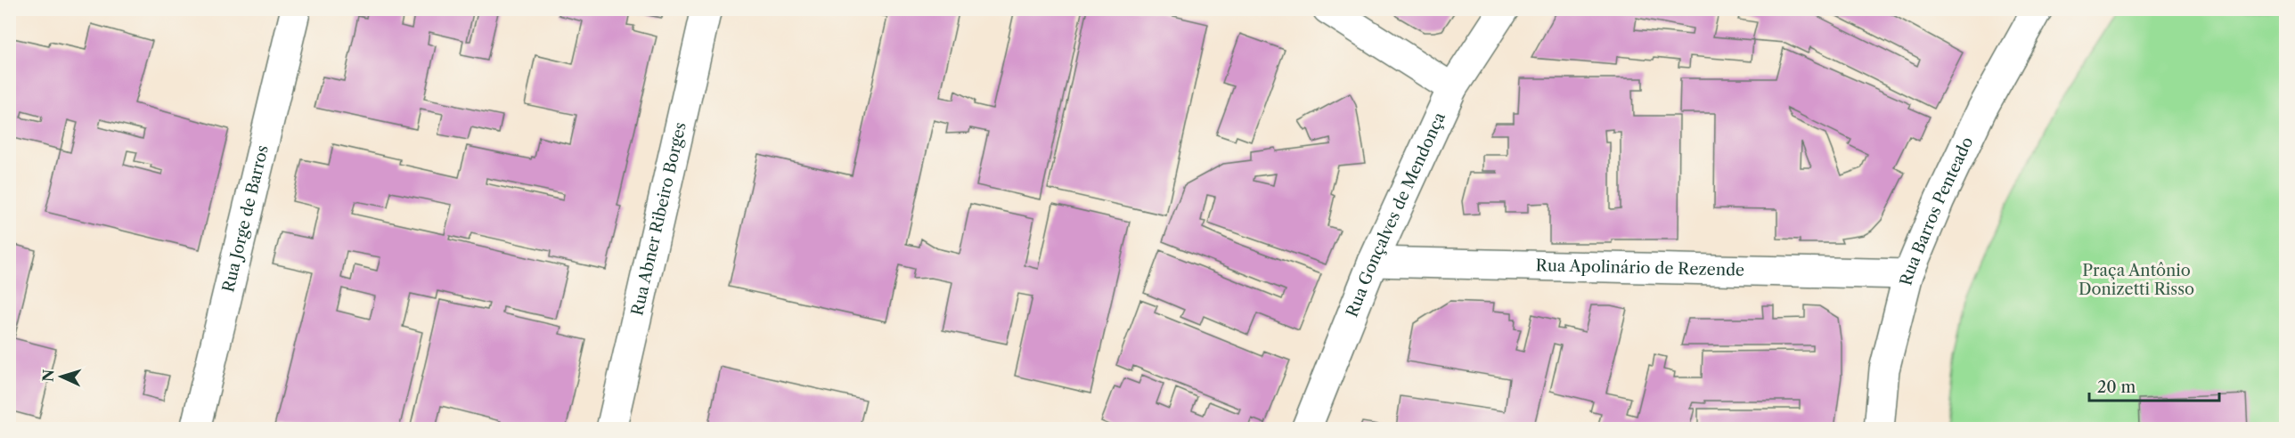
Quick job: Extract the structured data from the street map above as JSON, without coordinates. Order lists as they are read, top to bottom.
{
  "streets": {
    "street": [
      "Rua Barros Penteado",
      "Rua Gonçalves de Mendonça",
      "Rua Jorge de Barros",
      "Rua Abner Ribeiro Borges",
      "Rua Apolinário de Rezende"
    ]
  },
  "crossings": [
    ["Rua Barros Penteado", "Rua Apolinário de Rezende"],
    ["Rua Gonçalves de Mendonça", "Rua Apolinário de Rezende"]
  ],
  "parks": ["Praça Antônio Donizetti Risso"],
  "scale_bar": "20 m",
  "north": "left"
}
